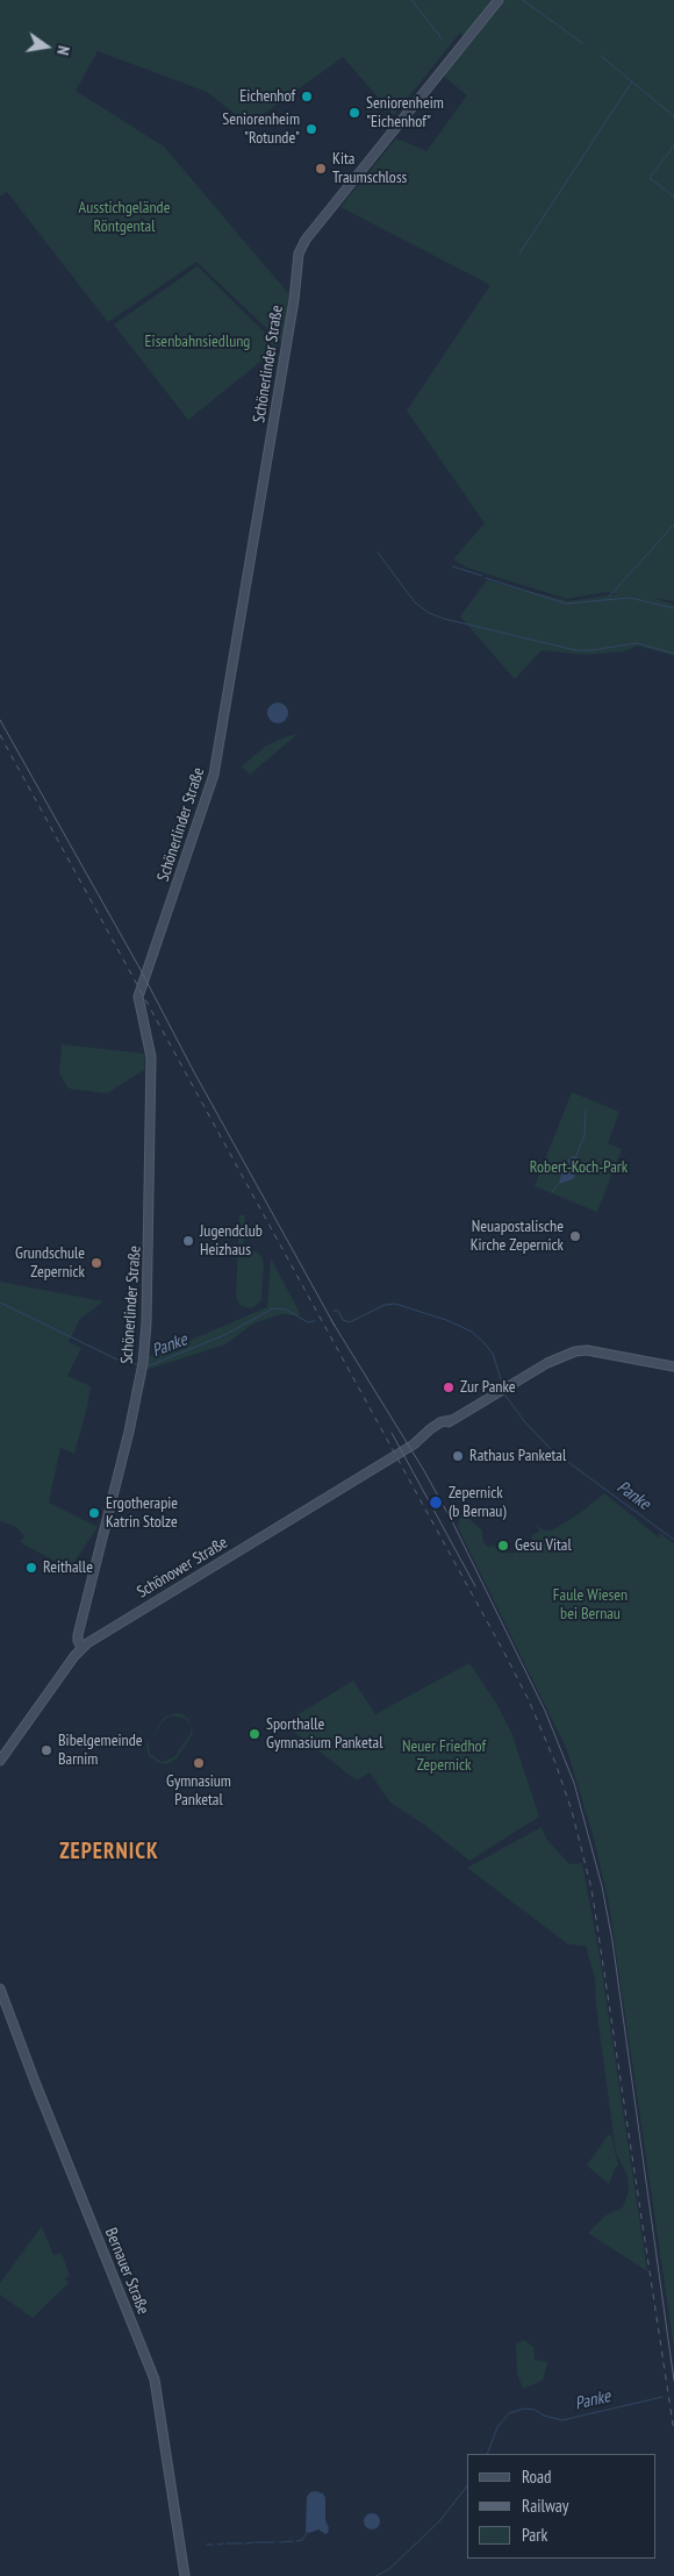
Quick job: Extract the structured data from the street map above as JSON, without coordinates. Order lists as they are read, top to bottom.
{
  "streets": {
    "street": ["Schönerlinder Straße", "Schönower Straße", "Bernauer Straße"]
  },
  "crossings": [
    ["Schönerlinder Straße", "Schönower Straße"]
  ],
  "districts": ["ZEPERNICK"],
  "water": ["Panke"],
  "parks": [
    "Ausstichgelände Röntgental",
    "Eisenbahnsiedlung",
    "Robert-Koch-Park",
    "Faule Wiesen bei Bernau",
    "Neuer Friedhof Zepernick"
  ],
  "places": [
    "Eichenhof",
    "Seniorenheim \"Eichenhof\"",
    "Seniorenheim \"Rotunde\"",
    "Kita Traumschloss",
    "Neuapostalische Kirche Zepernick",
    "Jugendclub Heizhaus",
    "Grundschule Zepernick",
    "Zur Panke",
    "Rathaus Panketal",
    "Zepernick (b Bernau)",
    "Ergotherapie Katrin Stolze",
    "Gesu Vital",
    "Reithalle",
    "Sporthalle Gymnasium Panketal",
    "Bibelgemeinde Barnim",
    "Gymnasium Panketal"
  ],
  "legend": ["Road", "Railway", "Park"],
  "north": "right"
}
